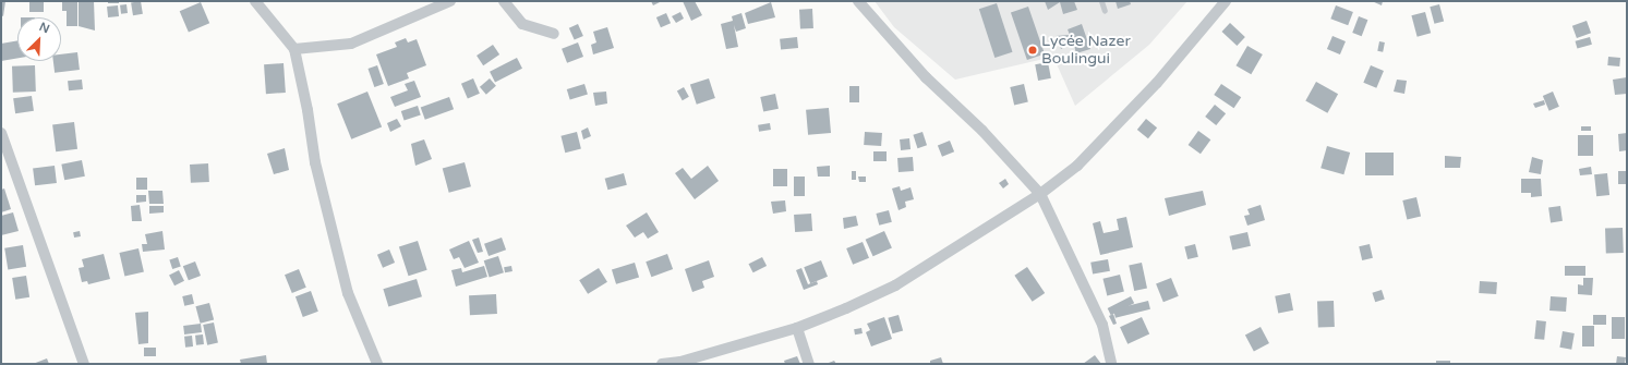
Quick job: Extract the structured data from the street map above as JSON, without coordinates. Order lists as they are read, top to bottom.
{
  "places": ["Lycée Nazer Boulingui"],
  "north": "top right"
}
